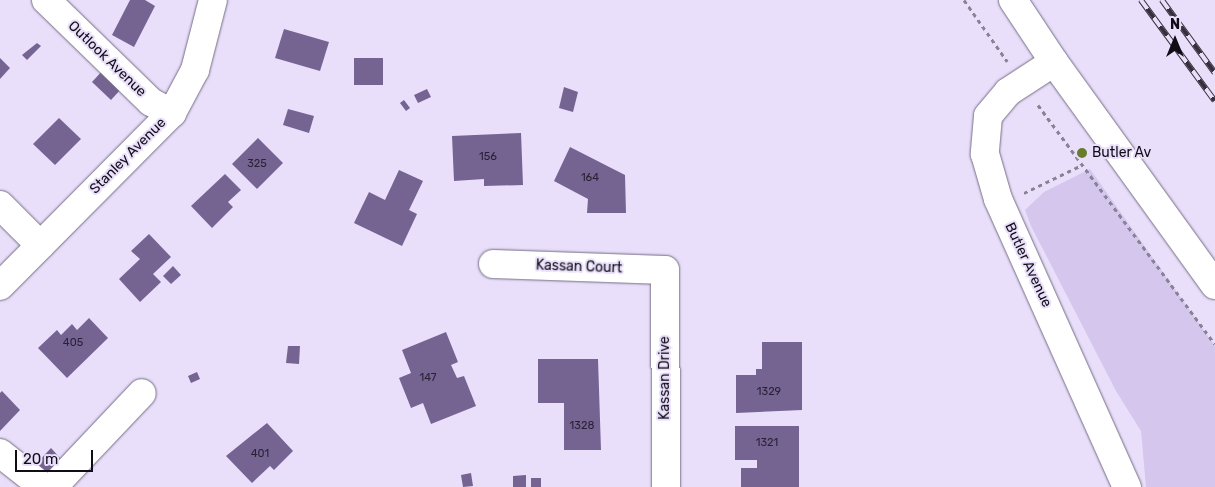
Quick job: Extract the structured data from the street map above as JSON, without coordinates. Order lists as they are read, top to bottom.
{
  "streets": {
    "street": [
      "Outlook Avenue",
      "Stanley Avenue",
      "Butler Avenue",
      "Kassan Court",
      "Kassan Drive"
    ]
  },
  "crossings": [
    ["Outlook Avenue", "Stanley Avenue"],
    ["Kassan Court", "Kassan Drive"]
  ],
  "places": ["Butler Av"],
  "house_numbers": [
    "156",
    "325",
    "164",
    "405",
    "147",
    "1329",
    "1328",
    "1321",
    "401"
  ],
  "scale_bar": "20 m",
  "north": "top"
}
